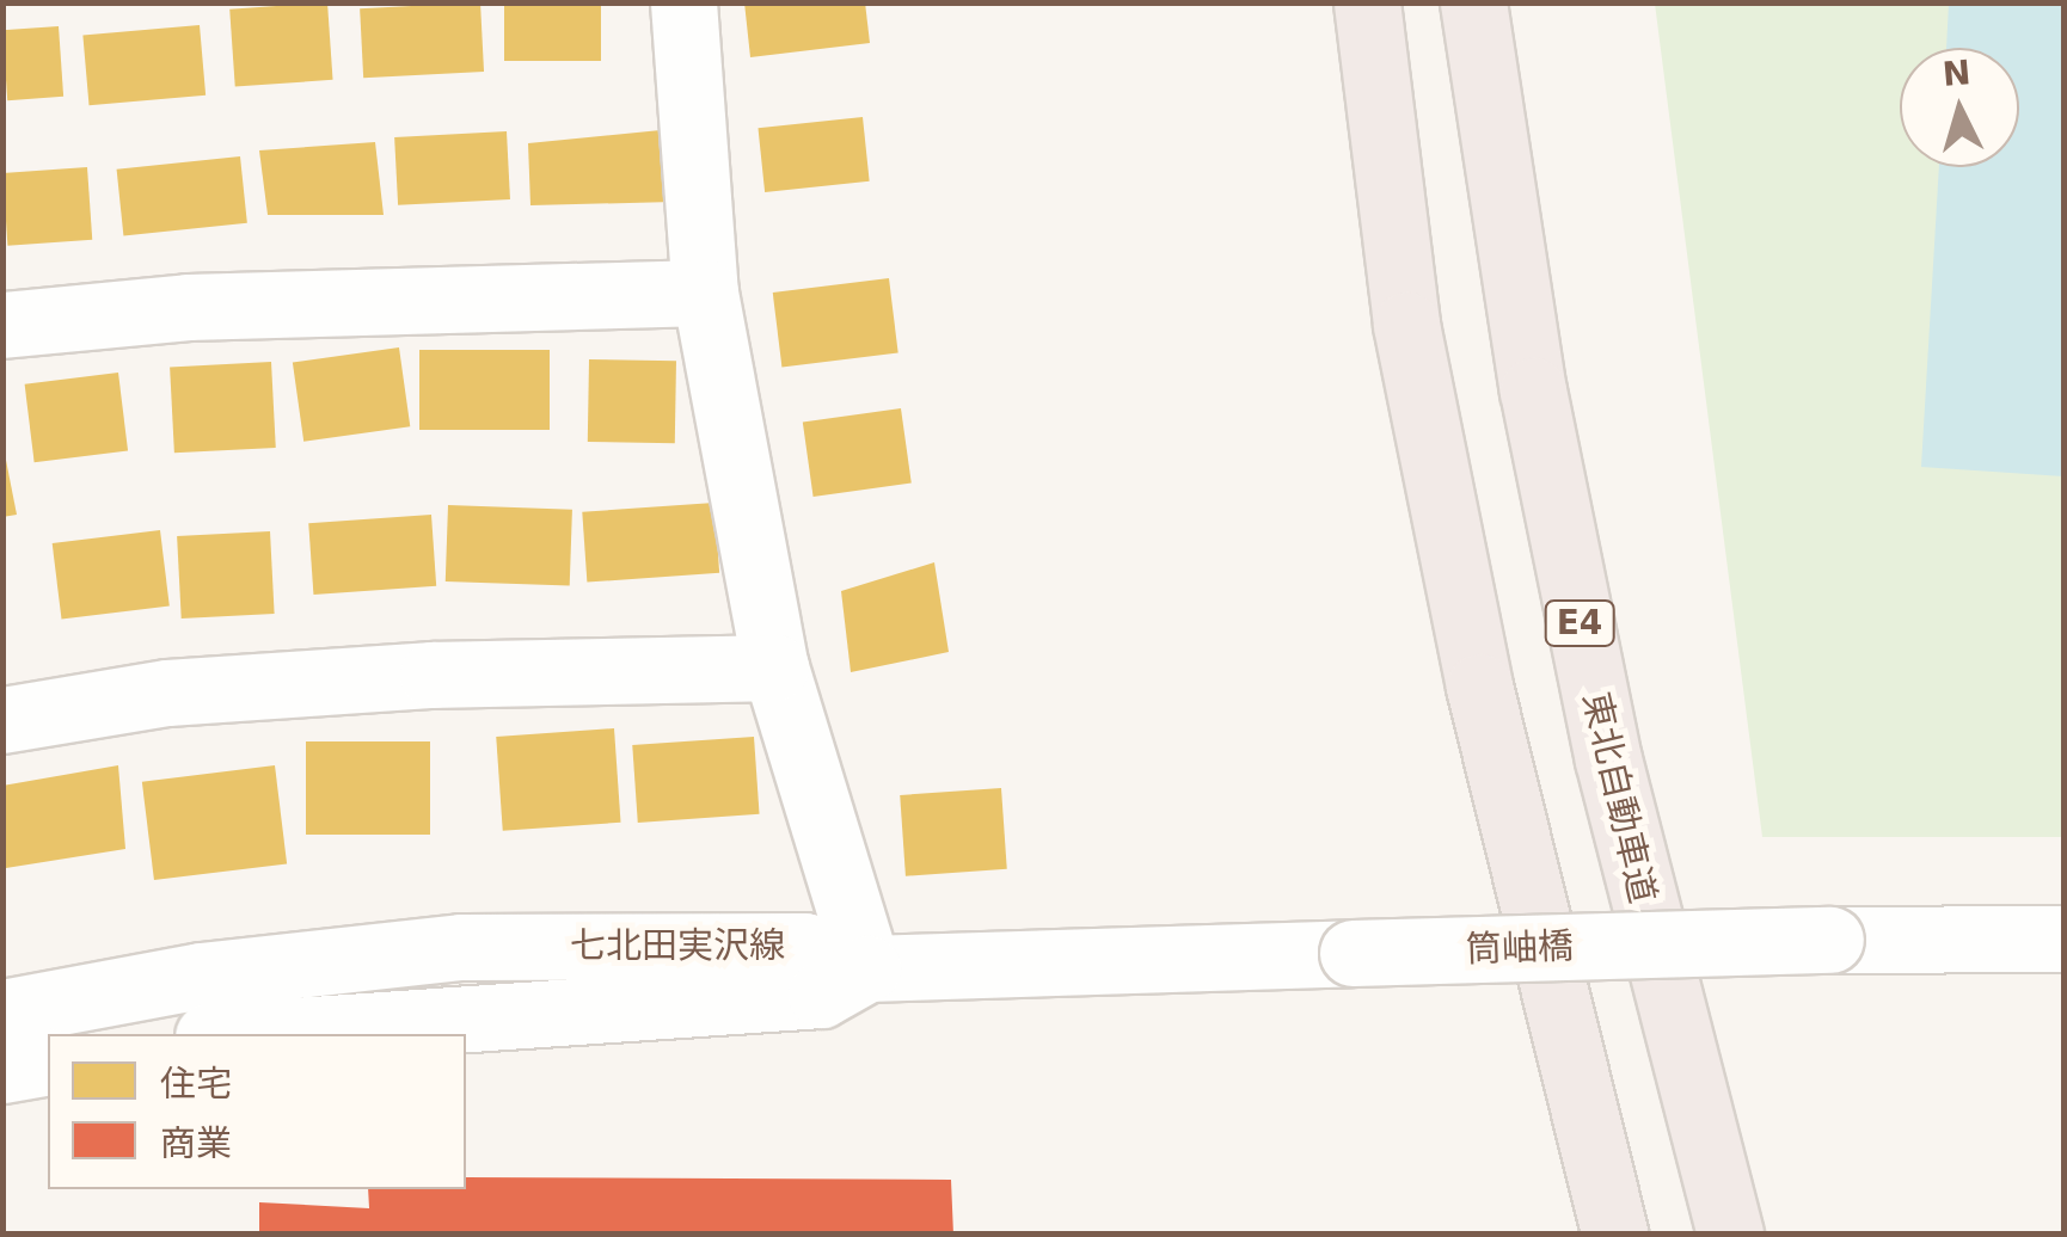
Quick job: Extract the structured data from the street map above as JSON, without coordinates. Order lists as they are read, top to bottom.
{
  "streets": {
    "highway": ["E4", "東北自動車道"],
    "street": ["七北田実沢線", "筒岫橋"]
  },
  "crossings": [
    ["七北田実沢線", "筒岫橋"]
  ],
  "legend": ["住宅", "商業"],
  "north": "top"
}
